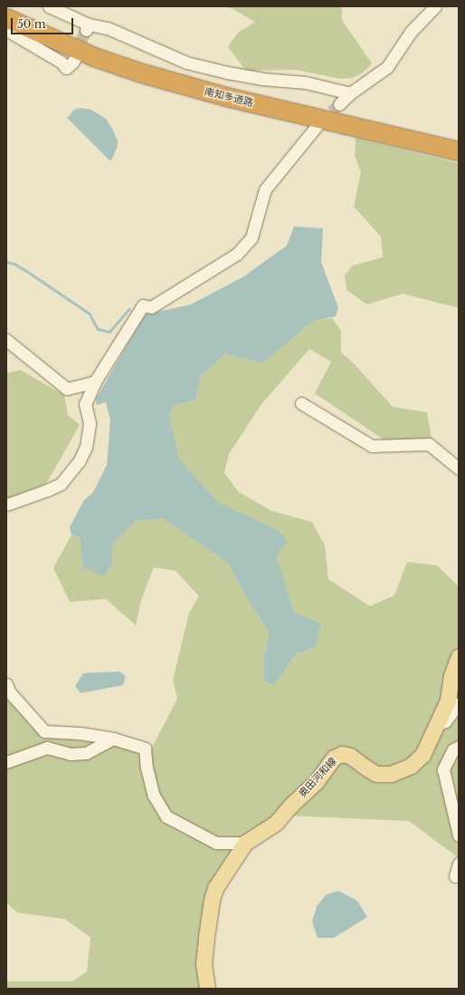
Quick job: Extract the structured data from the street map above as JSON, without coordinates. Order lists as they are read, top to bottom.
{
  "streets": {
    "highway": ["南知多道路"],
    "main road": ["奥田河和線"]
  },
  "scale_bar": "50 m"
}
